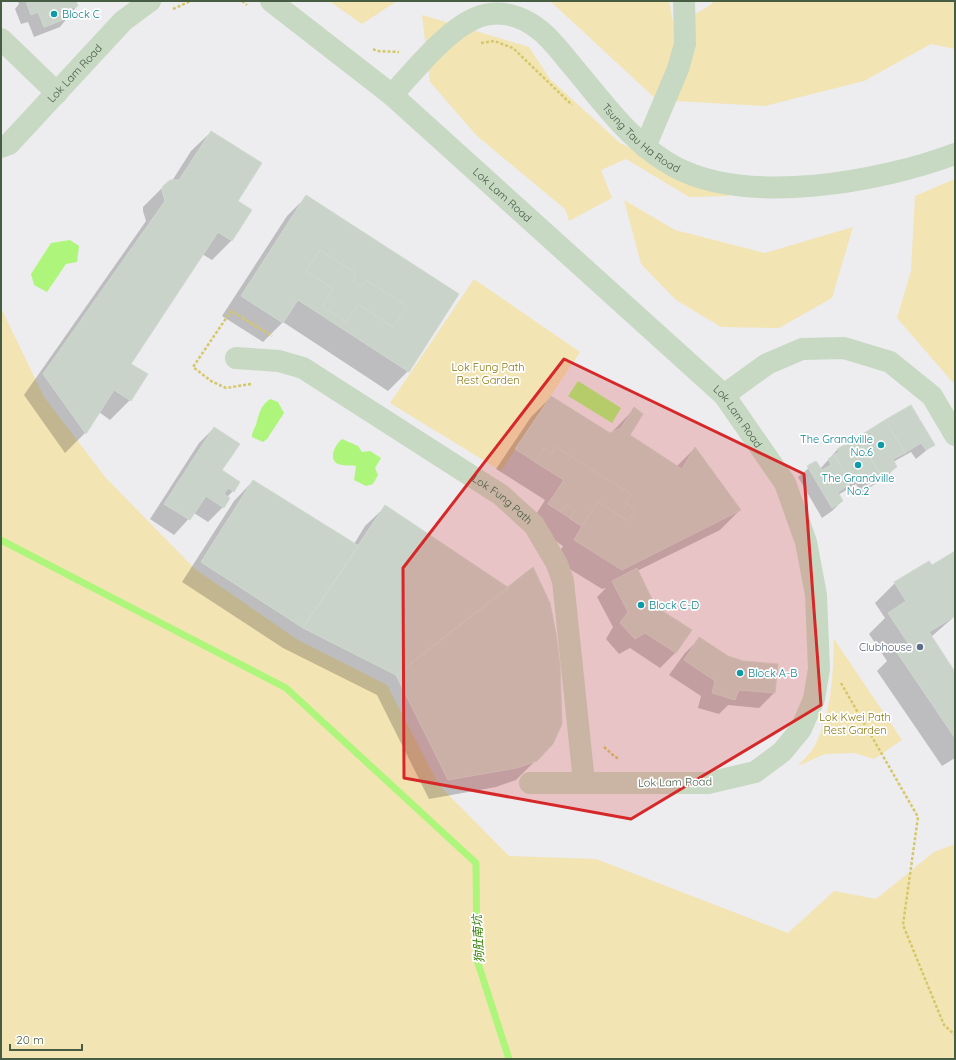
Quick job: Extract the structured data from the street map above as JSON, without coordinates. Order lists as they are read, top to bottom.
{
  "streets": {
    "street": ["Lok Lam Road", "Tsung Tau Ha Road", "Lok Fung Path"]
  },
  "crossings": [
    ["Lok Lam Road", "Tsung Tau Ha Road"],
    ["Lok Lam Road", "Lok Fung Path"]
  ],
  "water": ["狗肚南坑"],
  "parks": ["Lok Fung Path Rest Garden", "Lok Kwei Path Rest Garden"],
  "places": [
    "Block C",
    "The Grandville No.6",
    "The Grandville No.2",
    "Block C-D",
    "Clubhouse",
    "Block A-B"
  ],
  "scale_bar": "20 m"
}
